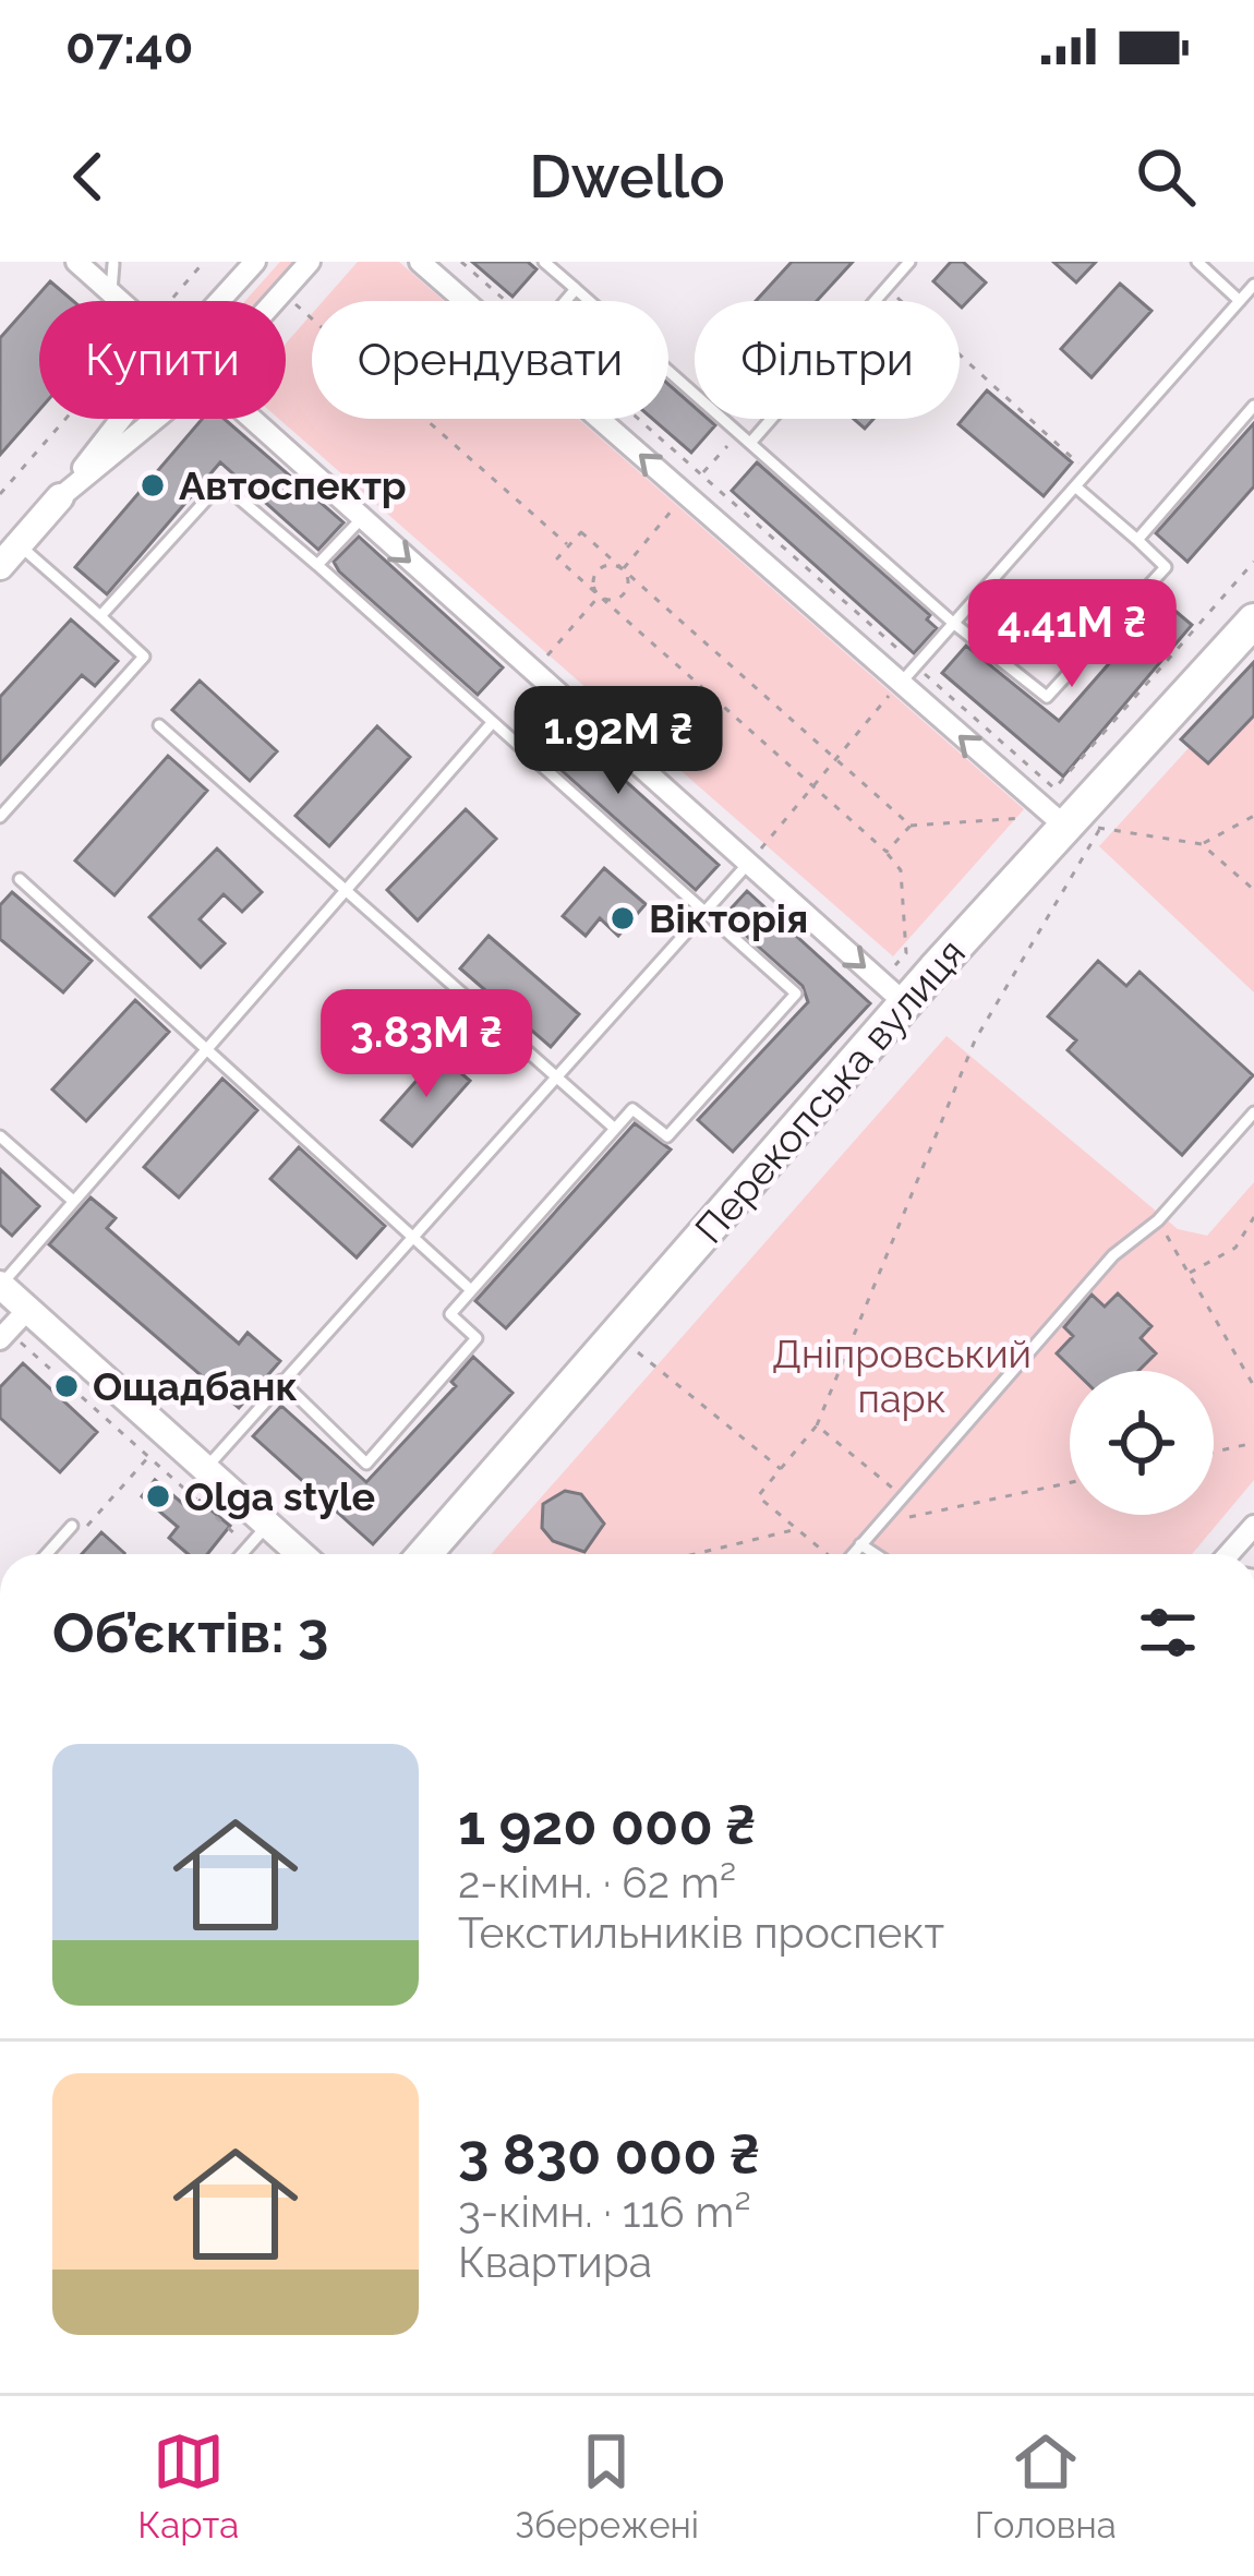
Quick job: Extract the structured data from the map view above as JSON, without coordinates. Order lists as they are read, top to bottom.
{
  "streets": {
    "main road": ["Перекопська вулиця"]
  },
  "parks": ["Дніпровський парк"],
  "places": [
    "Автоспектр",
    "Вікторія",
    "Ощадбанк",
    "Olga style"
  ],
  "page": {
    "status": "07:40",
    "header": "Dwello",
    "chip": ["Купити", "Орендувати", "Фільтри"],
    "price": ["4.41M ₴", "1.92M ₴", "3.83M ₴"],
    "heading": "Об’єктів: 3",
    "list": [
      {
        "name": "1 920 000 ₴",
        "note": "2-кімн. · 62 m² · Текстильників проспект"
      },
      {
        "name": "3 830 000 ₴",
        "note": "3-кімн. · 116 m² · Квартира"
      }
    ],
    "tabs": ["Карта", "Збережені", "Головна"]
  }
}
